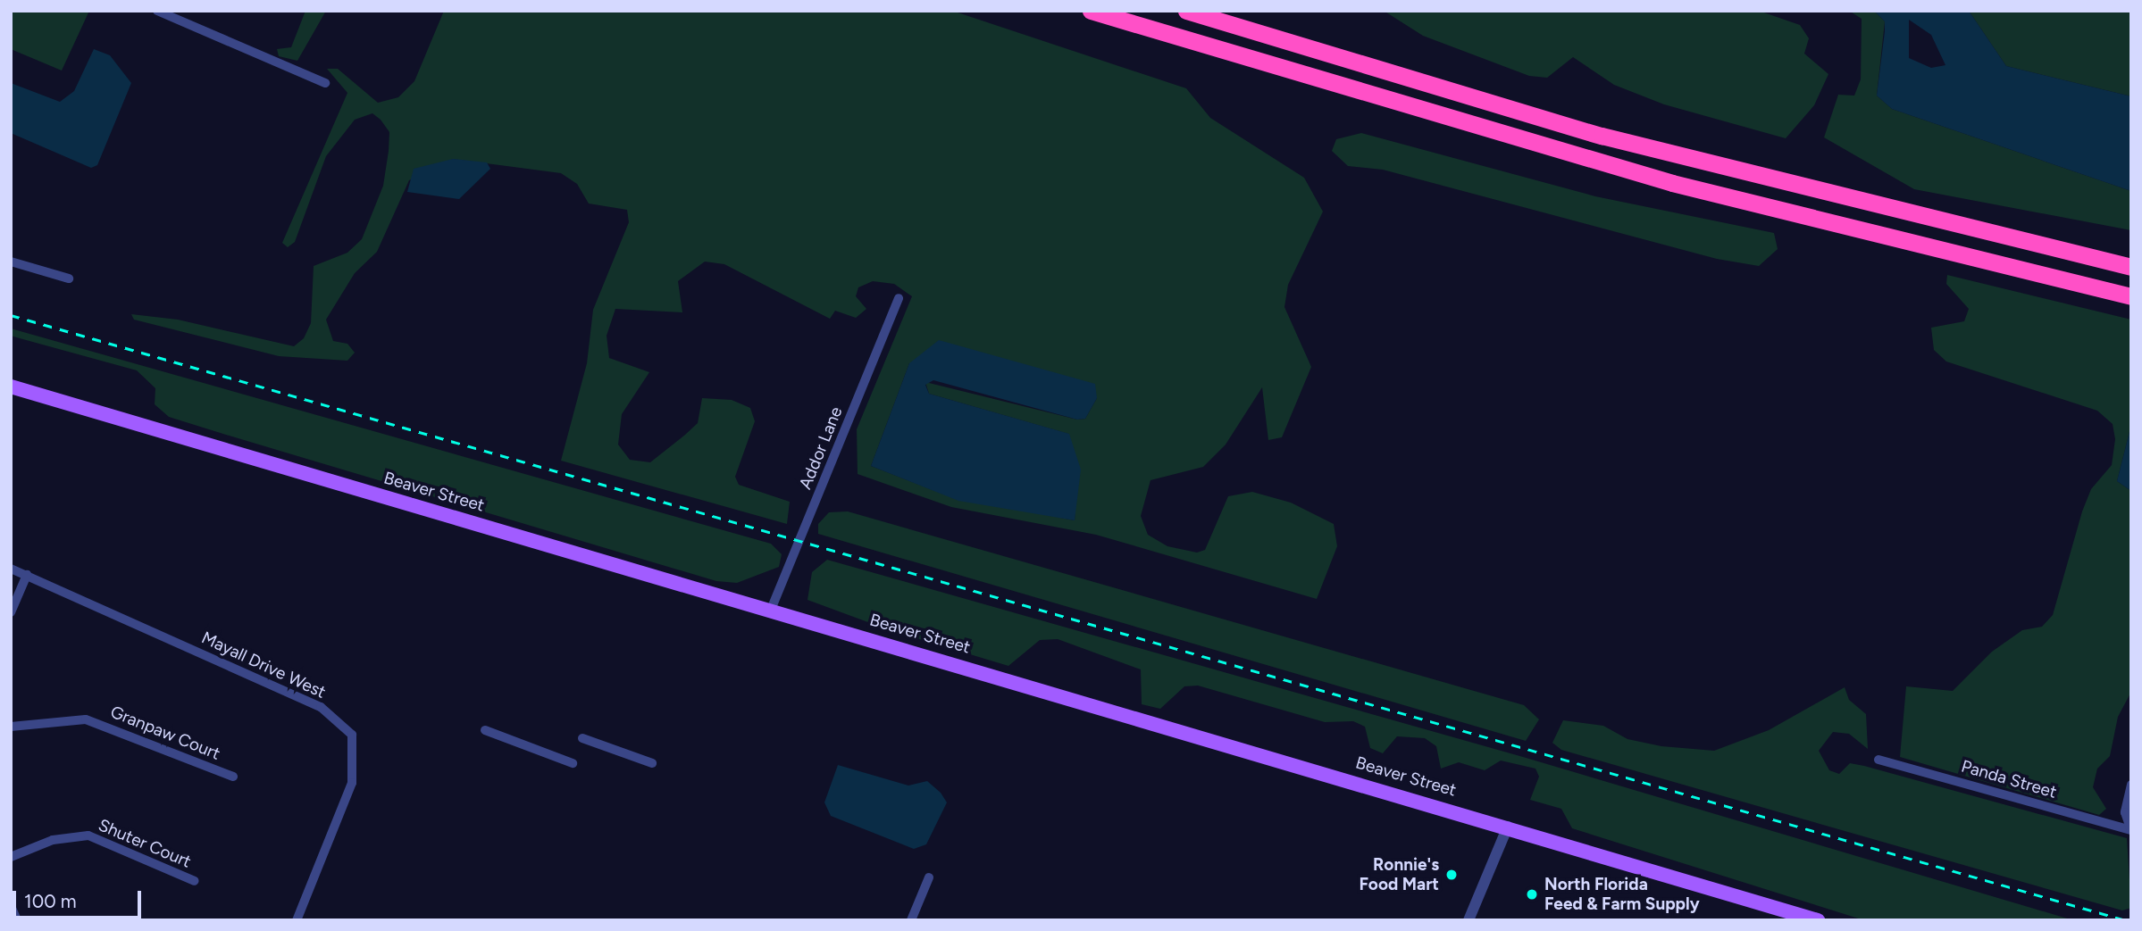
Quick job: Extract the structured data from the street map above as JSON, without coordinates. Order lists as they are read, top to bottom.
{
  "streets": {
    "main road": ["Beaver Street"],
    "street": [
      "Addor Lane",
      "Mayall Drive West",
      "Granpaw Court",
      "Panda Street",
      "Shuter Court"
    ]
  },
  "crossings": [
    ["Addor Lane", "Beaver Street"]
  ],
  "places": ["Ronnie's Food Mart", "North Florida Feed & Farm Supply"],
  "scale_bar": "100 m"
}
